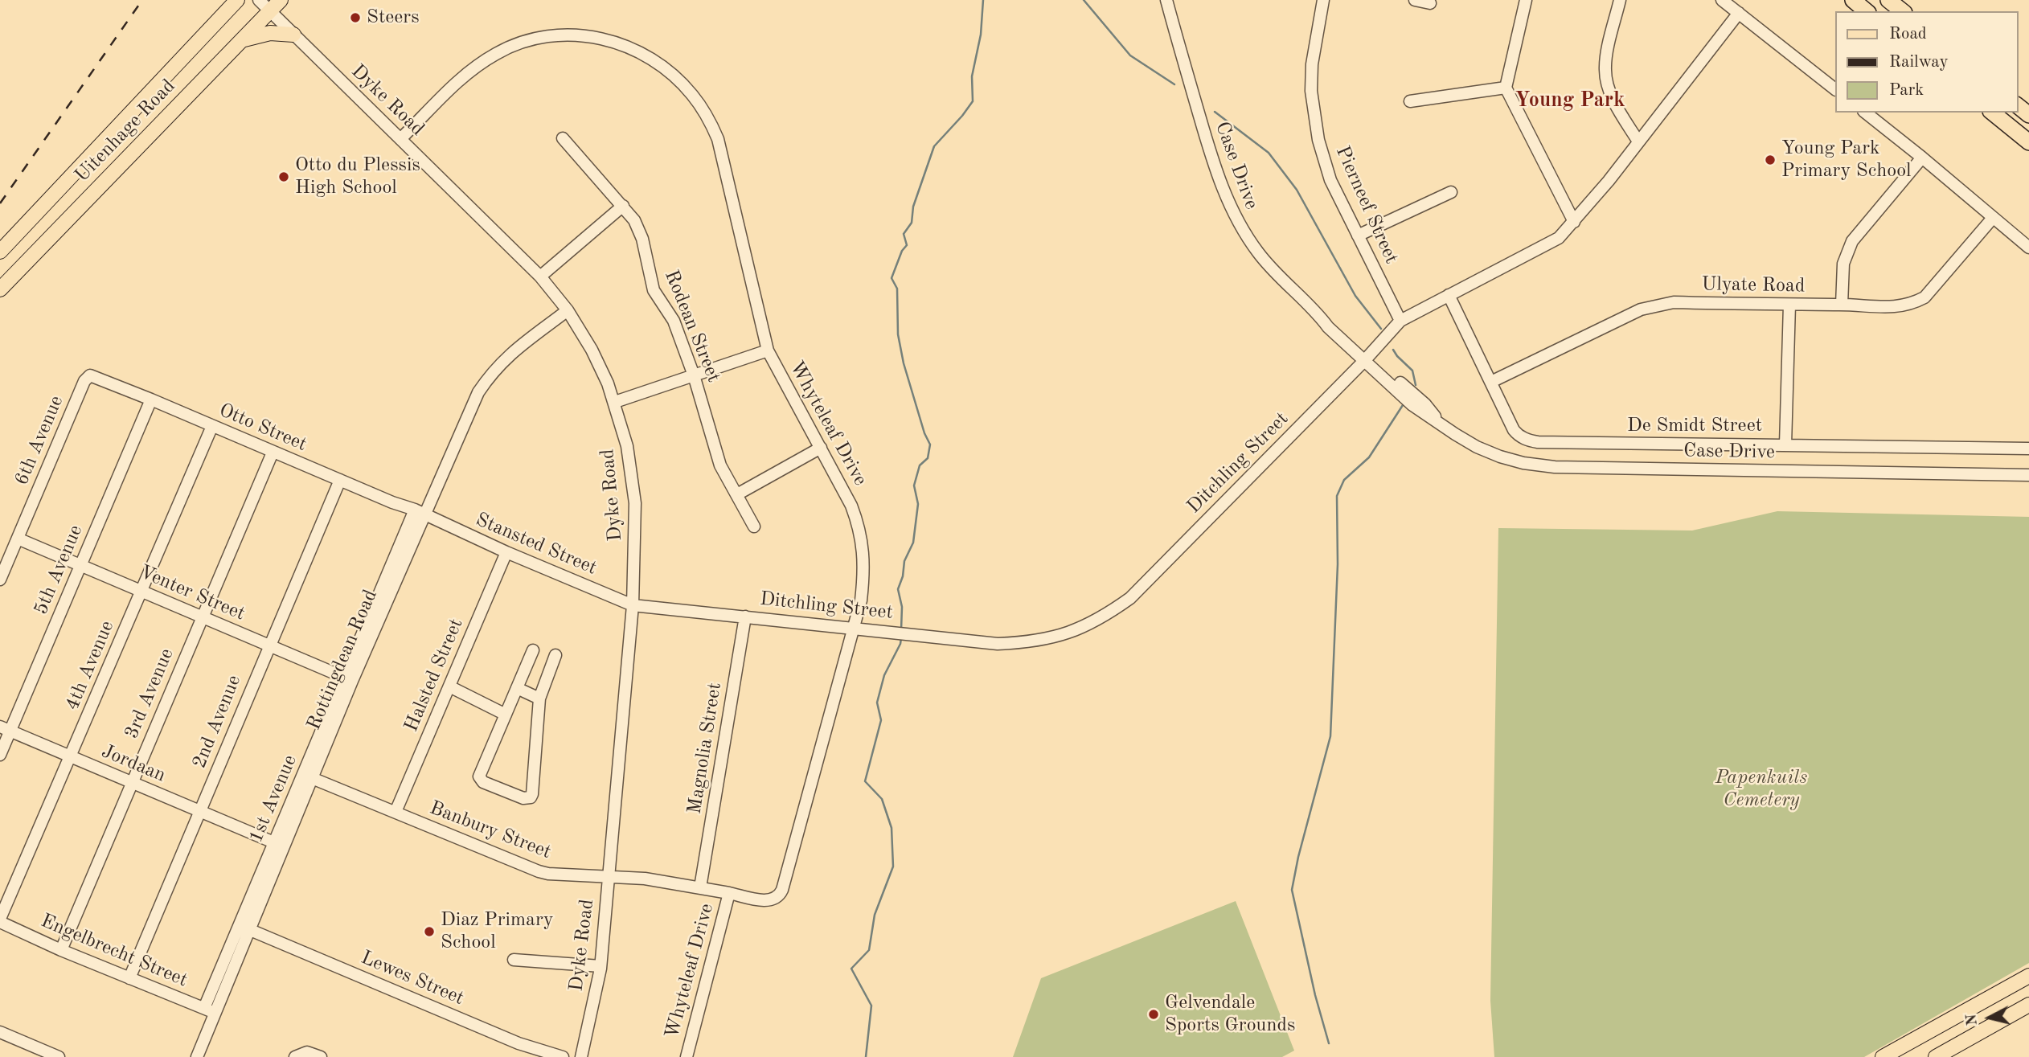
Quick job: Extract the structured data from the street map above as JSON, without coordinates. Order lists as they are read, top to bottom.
{
  "streets": {
    "main road": ["Uitenhage Road"],
    "street": [
      "Dyke Road",
      "Case Drive",
      "Pierneef Street",
      "Ulyate Road",
      "Rodean Street",
      "Whyteleaf Drive",
      "De Smidt Street",
      "Otto Street",
      "6th Avenue",
      "Ditchling Street",
      "Stansted Street",
      "5th Avenue",
      "Venter Street",
      "Rottingdean Road",
      "4th Avenue",
      "Halsted Street",
      "3rd Avenue",
      "2nd Avenue",
      "Magnolia Street",
      "Jordaan",
      "1st Avenue",
      "Banbury Street",
      "Engelbrecht Street",
      "Lewes Street"
    ]
  },
  "crossings": [
    ["Dyke Road", "Uitenhage Road"],
    ["Dyke Road", "Whyteleaf Drive"],
    ["Dyke Road", "Ditchling Street"],
    ["Dyke Road", "Stansted Street"],
    ["Dyke Road", "Rottingdean Road"],
    ["Dyke Road", "Banbury Street"],
    ["Case Drive", "Ditchling Street"],
    ["Pierneef Street", "Ditchling Street"],
    ["Ulyate Road", "De Smidt Street"],
    ["Whyteleaf Drive", "Ditchling Street"],
    ["Whyteleaf Drive", "Banbury Street"],
    ["De Smidt Street", "Ditchling Street"],
    ["Otto Street", "6th Avenue"],
    ["Otto Street", "Stansted Street"],
    ["Otto Street", "5th Avenue"],
    ["Otto Street", "Rottingdean Road"],
    ["Otto Street", "4th Avenue"],
    ["Otto Street", "3rd Avenue"],
    ["Otto Street", "2nd Avenue"],
    ["6th Avenue", "Venter Street"],
    ["Ditchling Street", "Stansted Street"],
    ["Ditchling Street", "Magnolia Street"],
    ["Stansted Street", "Rottingdean Road"],
    ["Stansted Street", "Halsted Street"],
    ["5th Avenue", "Venter Street"],
    ["5th Avenue", "Jordaan"],
    ["Venter Street", "Rottingdean Road"],
    ["Venter Street", "4th Avenue"],
    ["Venter Street", "3rd Avenue"],
    ["Venter Street", "2nd Avenue"],
    ["Venter Street", "1st Avenue"],
    ["Rottingdean Road", "Jordaan"],
    ["Rottingdean Road", "1st Avenue"],
    ["Rottingdean Road", "Banbury Street"],
    ["Rottingdean Road", "Engelbrecht Street"],
    ["Rottingdean Road", "Lewes Street"],
    ["4th Avenue", "Jordaan"],
    ["4th Avenue", "Engelbrecht Street"],
    ["Halsted Street", "Banbury Street"],
    ["3rd Avenue", "Jordaan"],
    ["3rd Avenue", "Engelbrecht Street"],
    ["2nd Avenue", "Jordaan"],
    ["2nd Avenue", "Engelbrecht Street"],
    ["Magnolia Street", "Banbury Street"],
    ["Jordaan", "1st Avenue"],
    ["1st Avenue", "Engelbrecht Street"]
  ],
  "districts": ["Young Park"],
  "parks": ["Papenkuils Cemetery"],
  "places": [
    "Steers",
    "Young Park Primary School",
    "Otto du Plessis High School",
    "Diaz Primary School",
    "Gelvendale Sports Grounds"
  ],
  "legend": ["Road", "Railway", "Park"],
  "north": "left"
}
